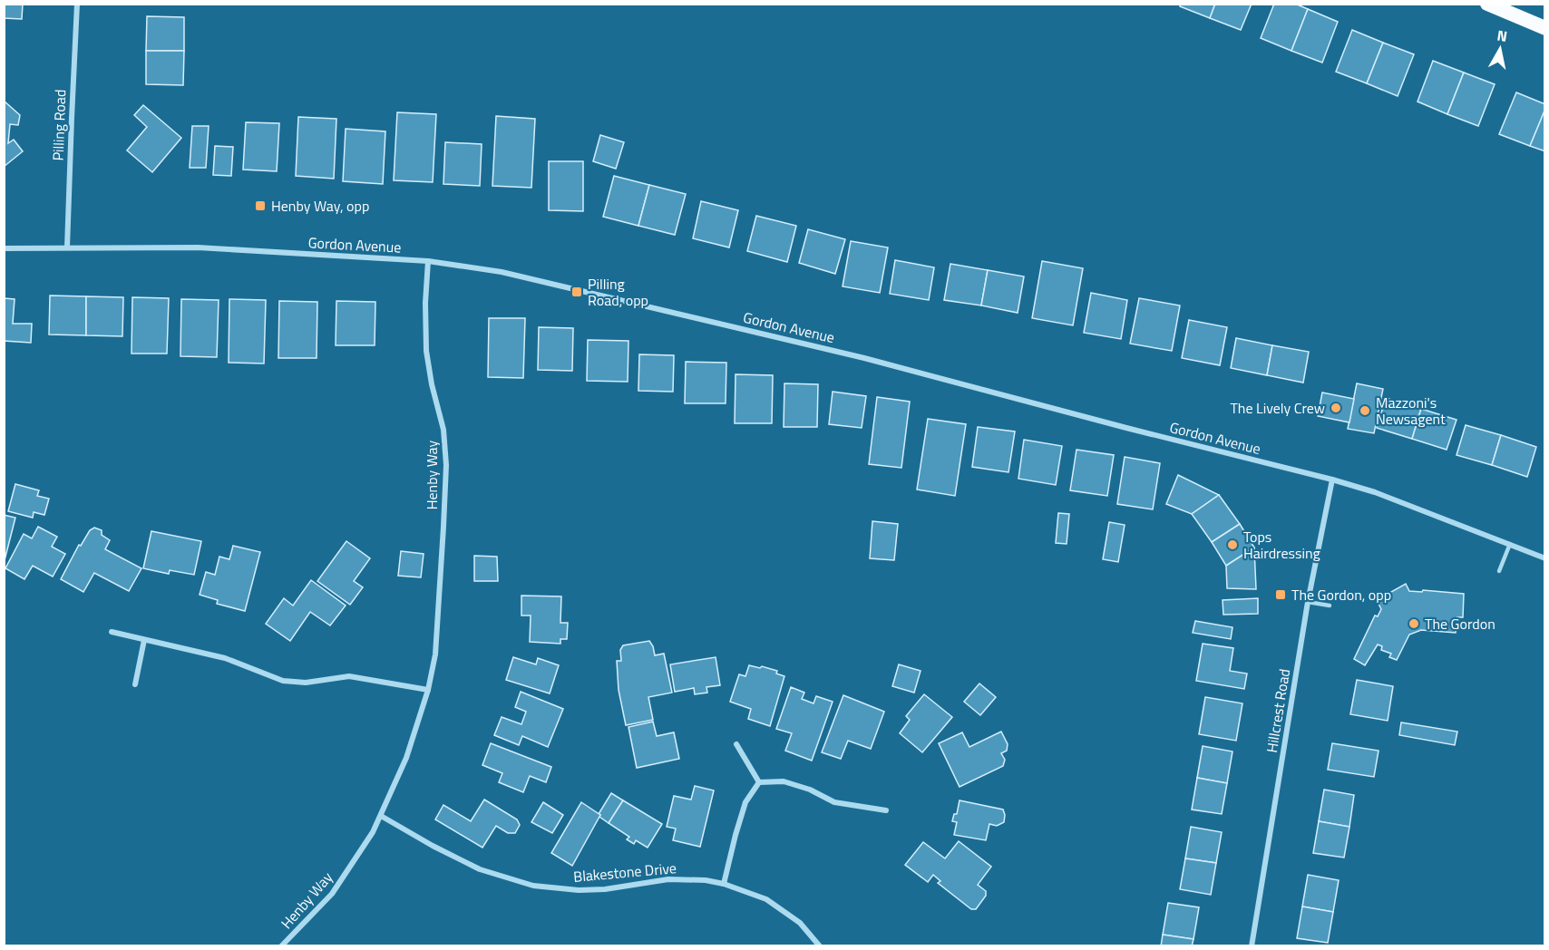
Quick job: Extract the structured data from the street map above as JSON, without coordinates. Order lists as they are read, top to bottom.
{
  "streets": {
    "street": [
      "Pilling Road",
      "Gordon Avenue",
      "Henby Way",
      "Hillcrest Road",
      "Blakestone Drive"
    ]
  },
  "crossings": [
    ["Pilling Road", "Gordon Avenue"],
    ["Gordon Avenue", "Henby Way"],
    ["Gordon Avenue", "Hillcrest Road"],
    ["Henby Way", "Blakestone Drive"]
  ],
  "places": {
    "transit": ["Henby Way, opp", "Pilling Road, opp", "The Gordon, opp"],
    "other": [
      "The Lively Crew",
      "Mazzoni's Newsagent",
      "Tops Hairdressing",
      "The Gordon"
    ]
  },
  "north": "top"
}
